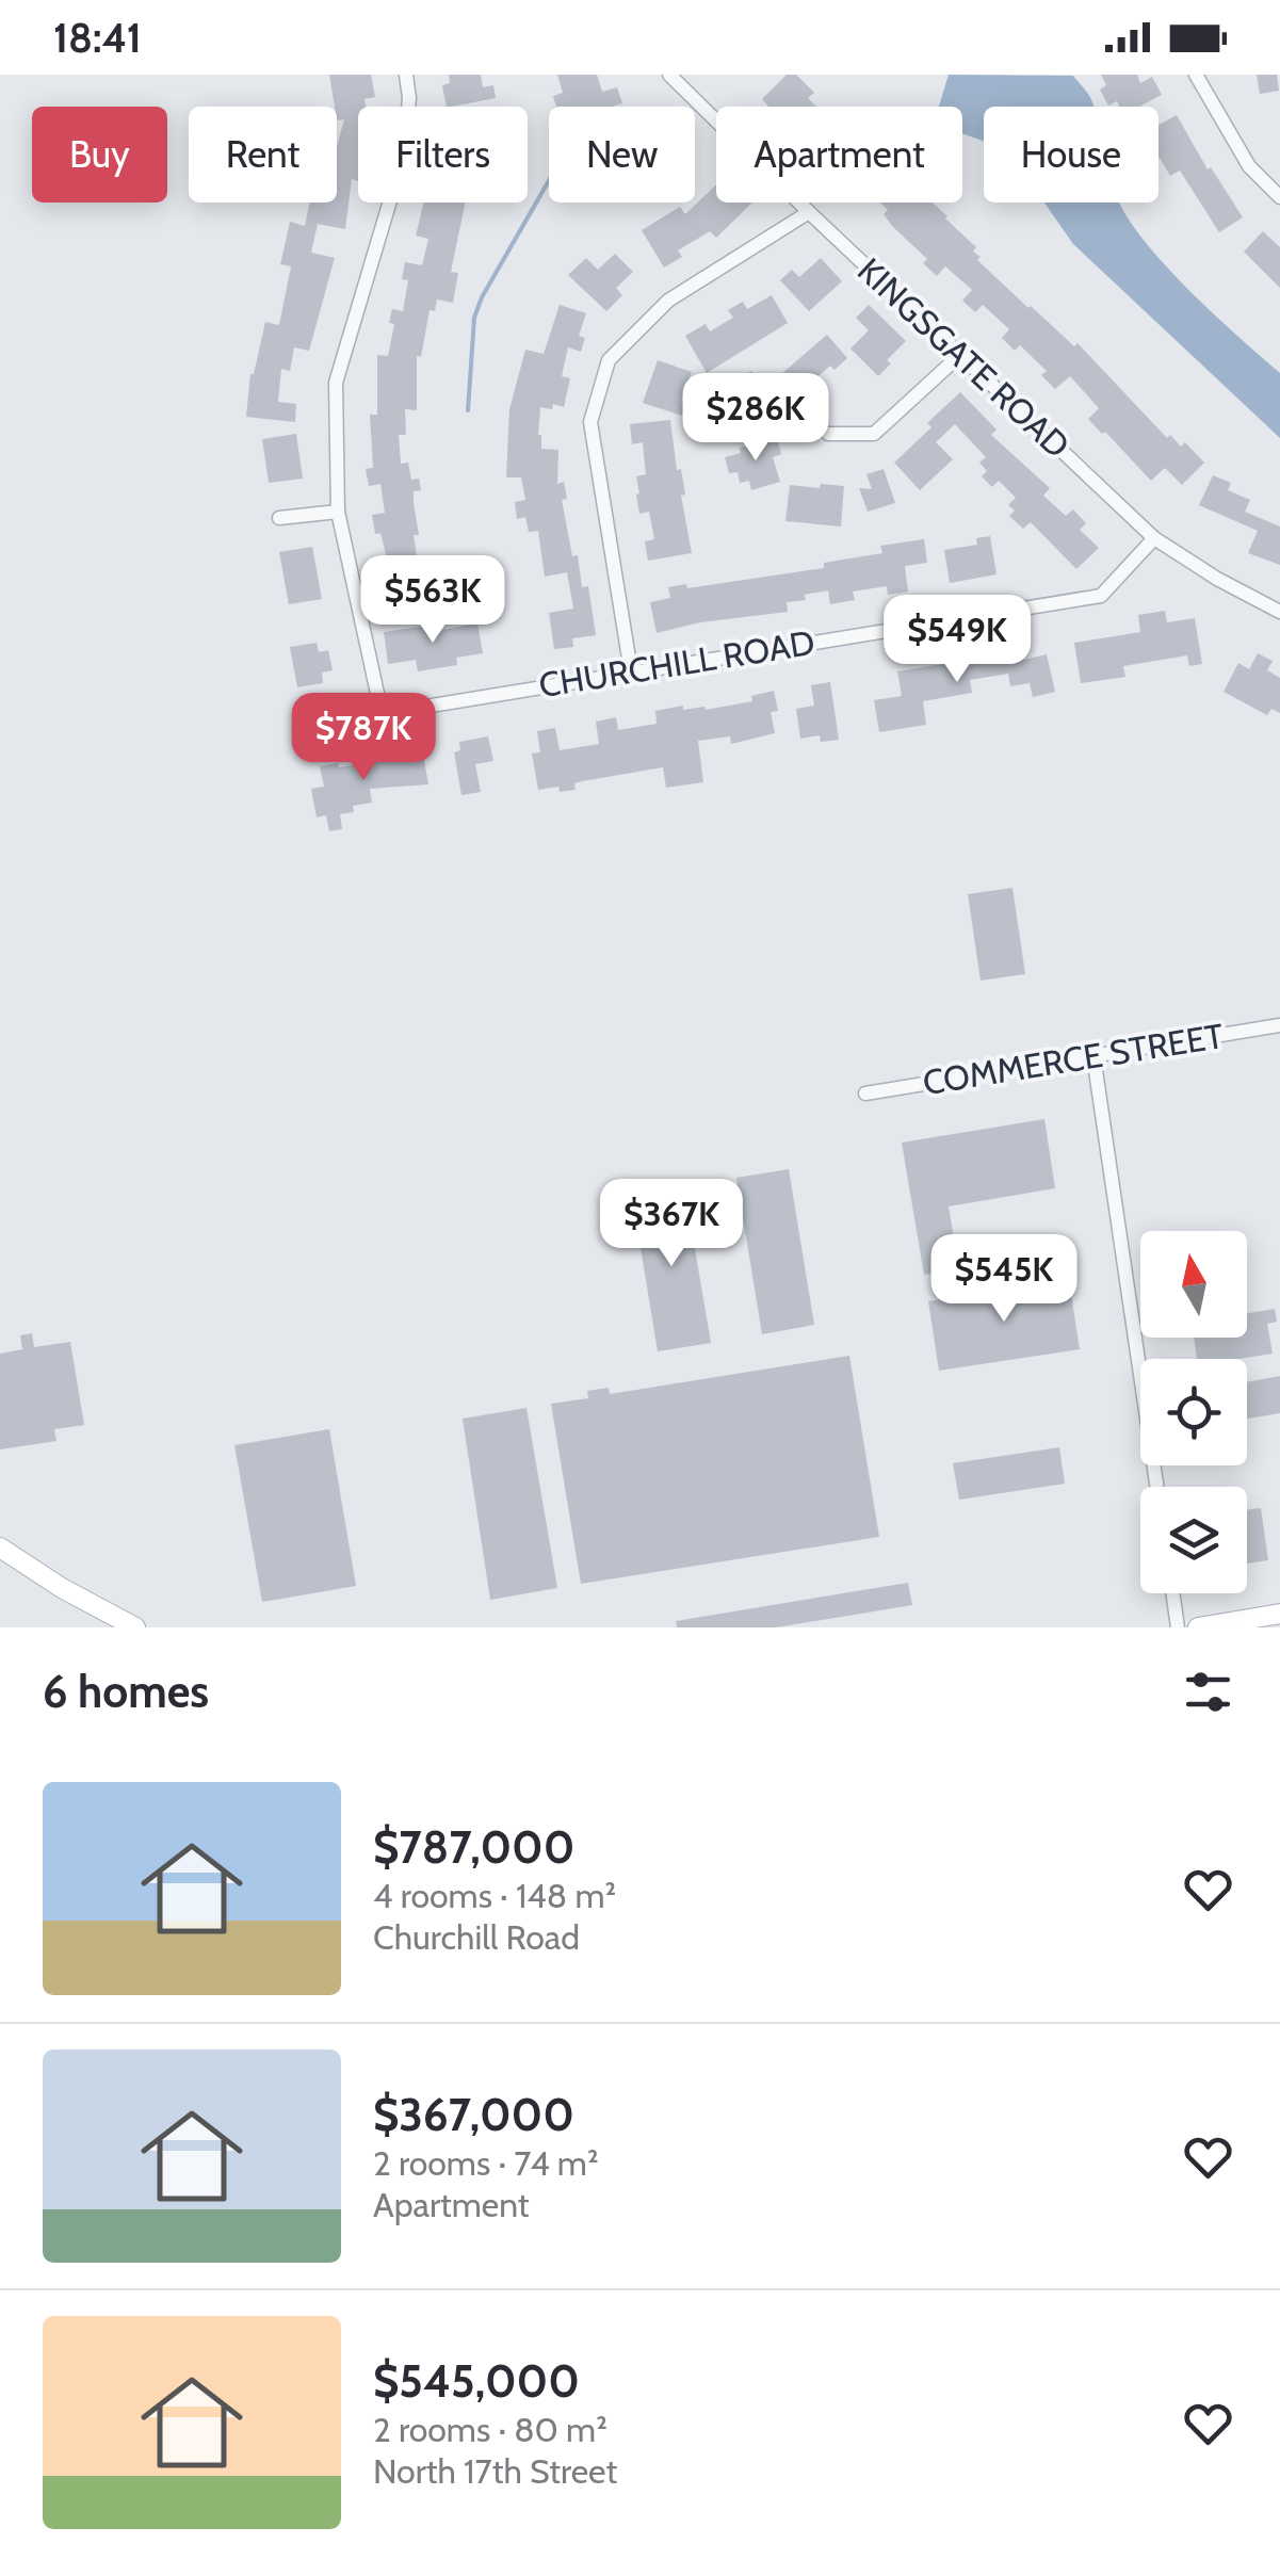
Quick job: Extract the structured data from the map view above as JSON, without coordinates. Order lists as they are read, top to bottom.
{
  "streets": {
    "street": ["KINGSGATE ROAD", "CHURCHILL ROAD", "COMMERCE STREET"]
  },
  "crossings": [
    ["KINGSGATE ROAD", "CHURCHILL ROAD"]
  ],
  "north": "top",
  "page": {
    "status": "18:41",
    "chip": [
      "Buy",
      "Rent",
      "Filters",
      "New",
      "Apartment",
      "House"
    ],
    "price": [
      "$286K",
      "$563K",
      "$549K",
      "$787K",
      "$367K",
      "$545K"
    ],
    "heading": "6 homes",
    "list": [
      {
        "name": "$787,000",
        "note": "4 rooms · 148 m² · Churchill Road"
      },
      {
        "name": "$367,000",
        "note": "2 rooms · 74 m² · Apartment"
      },
      {
        "name": "$545,000",
        "note": "2 rooms · 80 m² · North 17th Street"
      }
    ]
  }
}
